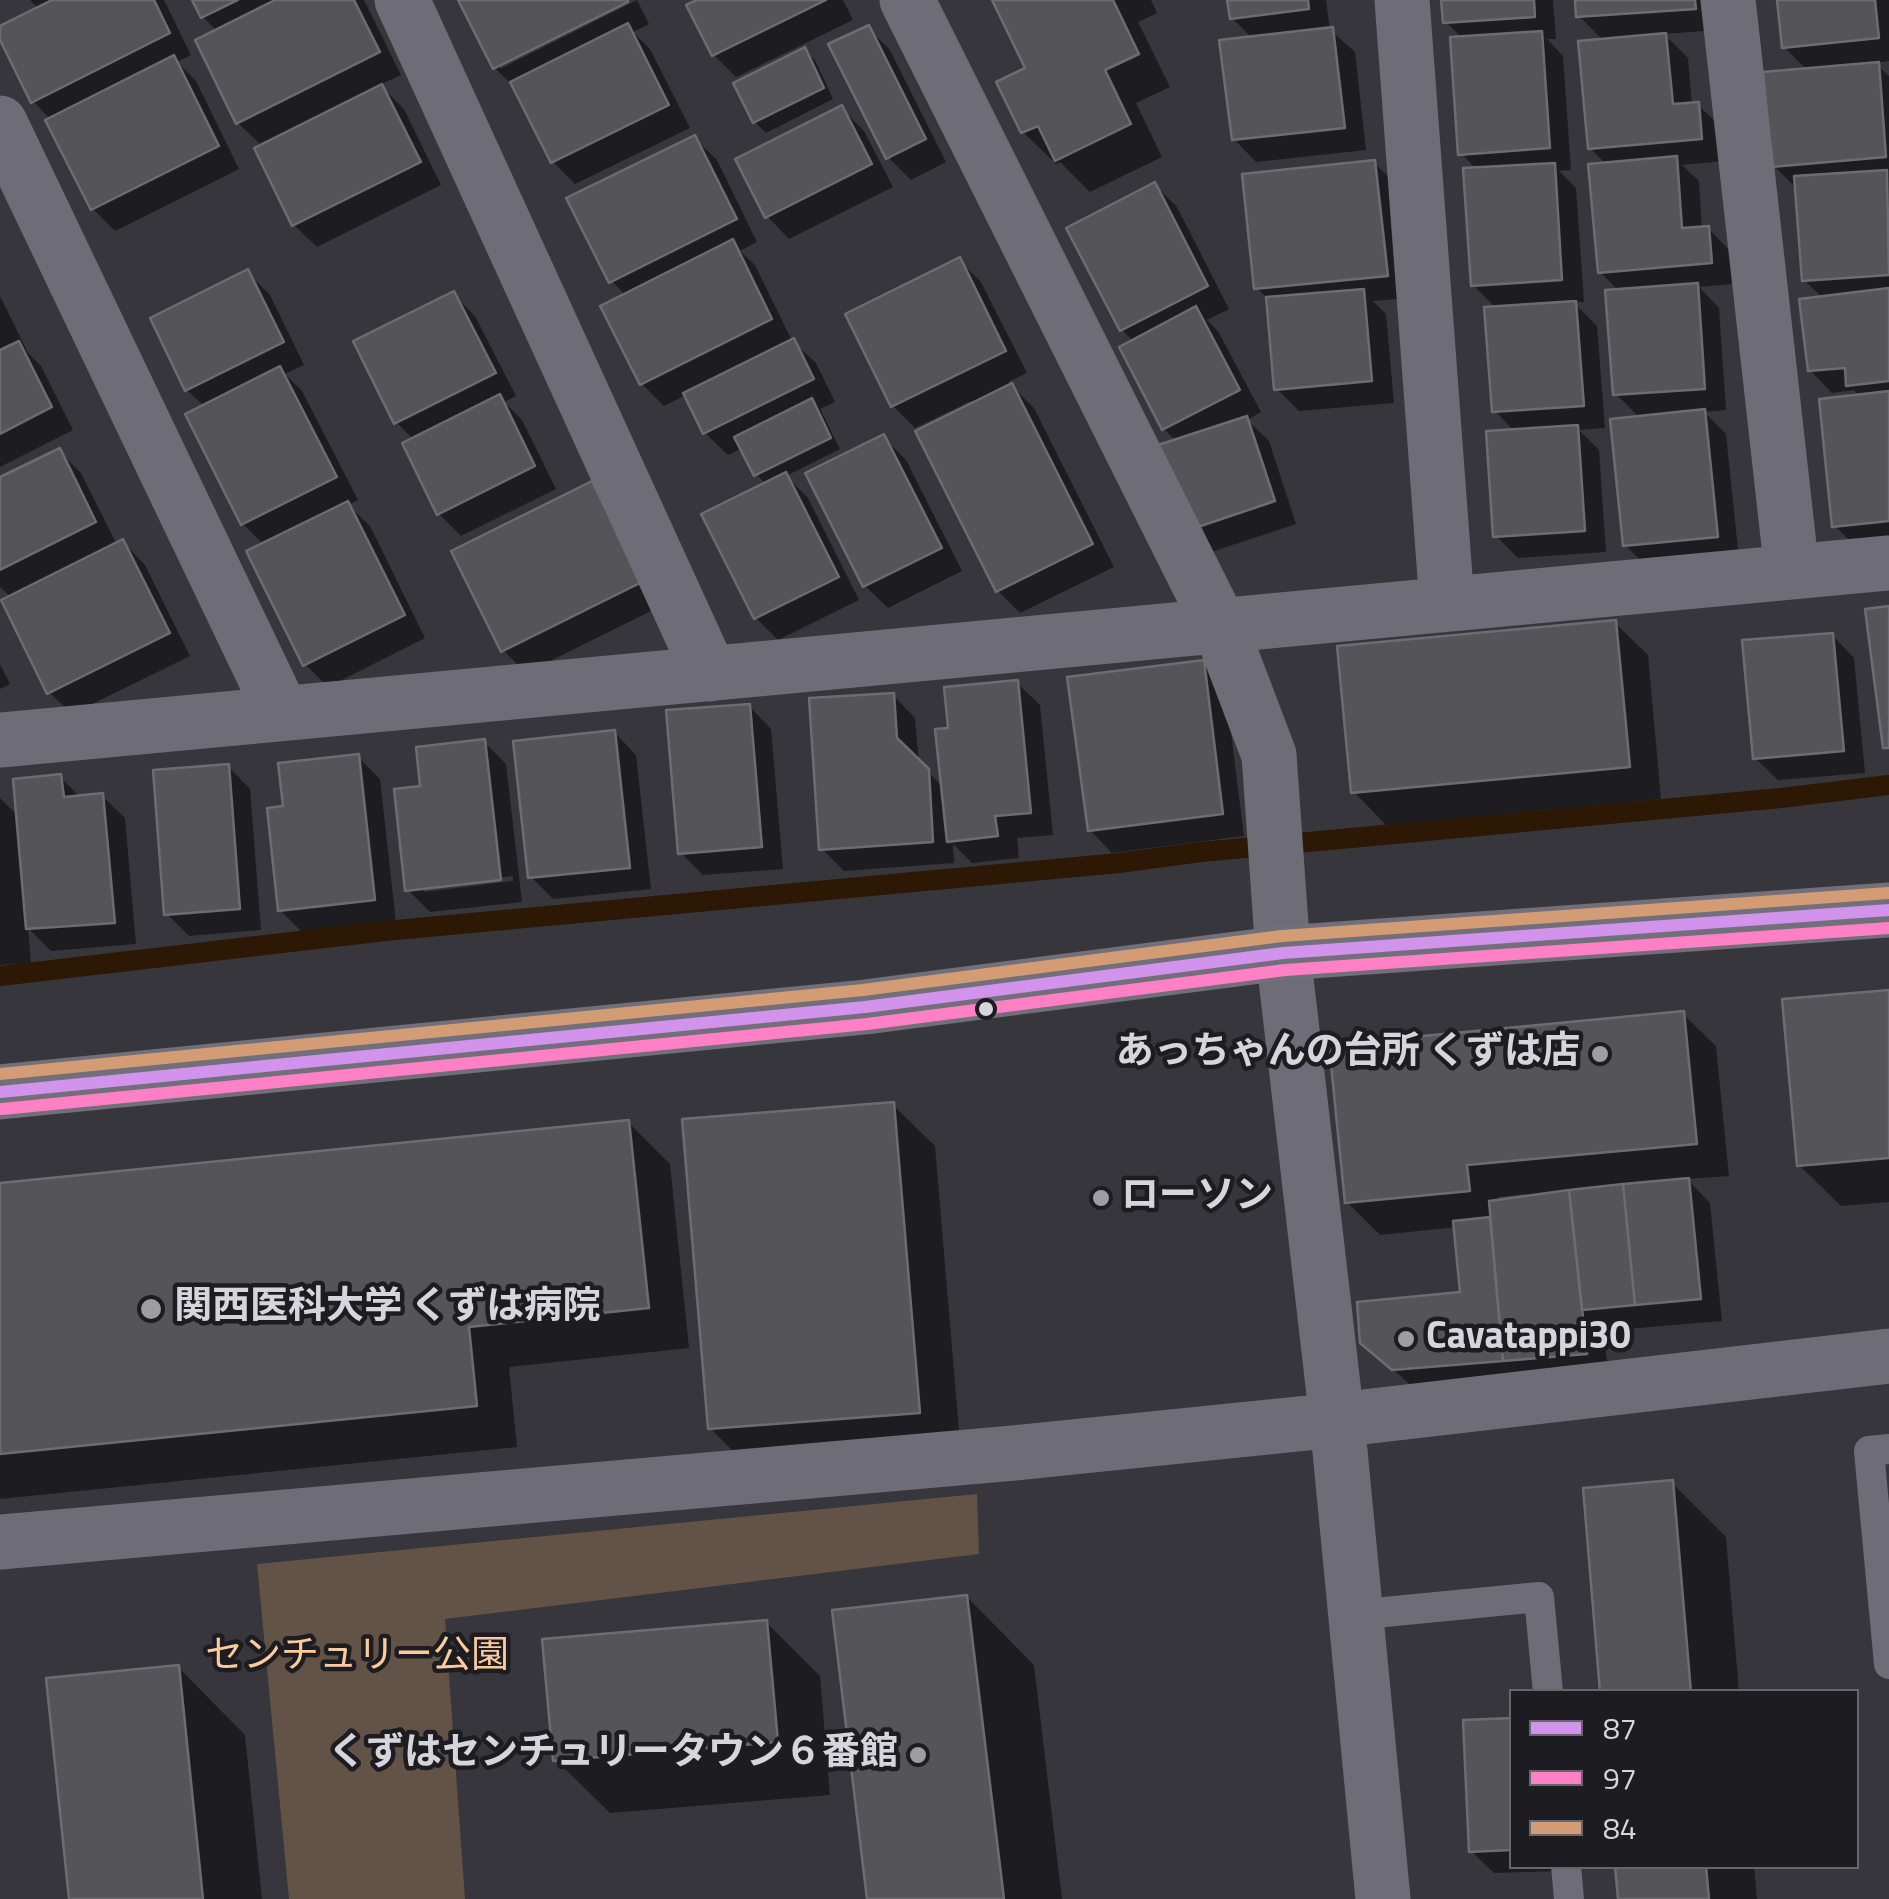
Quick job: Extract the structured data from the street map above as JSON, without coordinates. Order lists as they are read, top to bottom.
{
  "parks": ["センチュリー公園"],
  "places": [
    "あっちゃんの台所 くずは店",
    "ローソン",
    "関西医科大学 くずは病院",
    "Cavatappi30",
    "くずはセンチュリータウン６番館"
  ],
  "lines": ["transit line 84", "transit line 87", "transit line 97"],
  "legend": ["87", "97", "84"]
}
